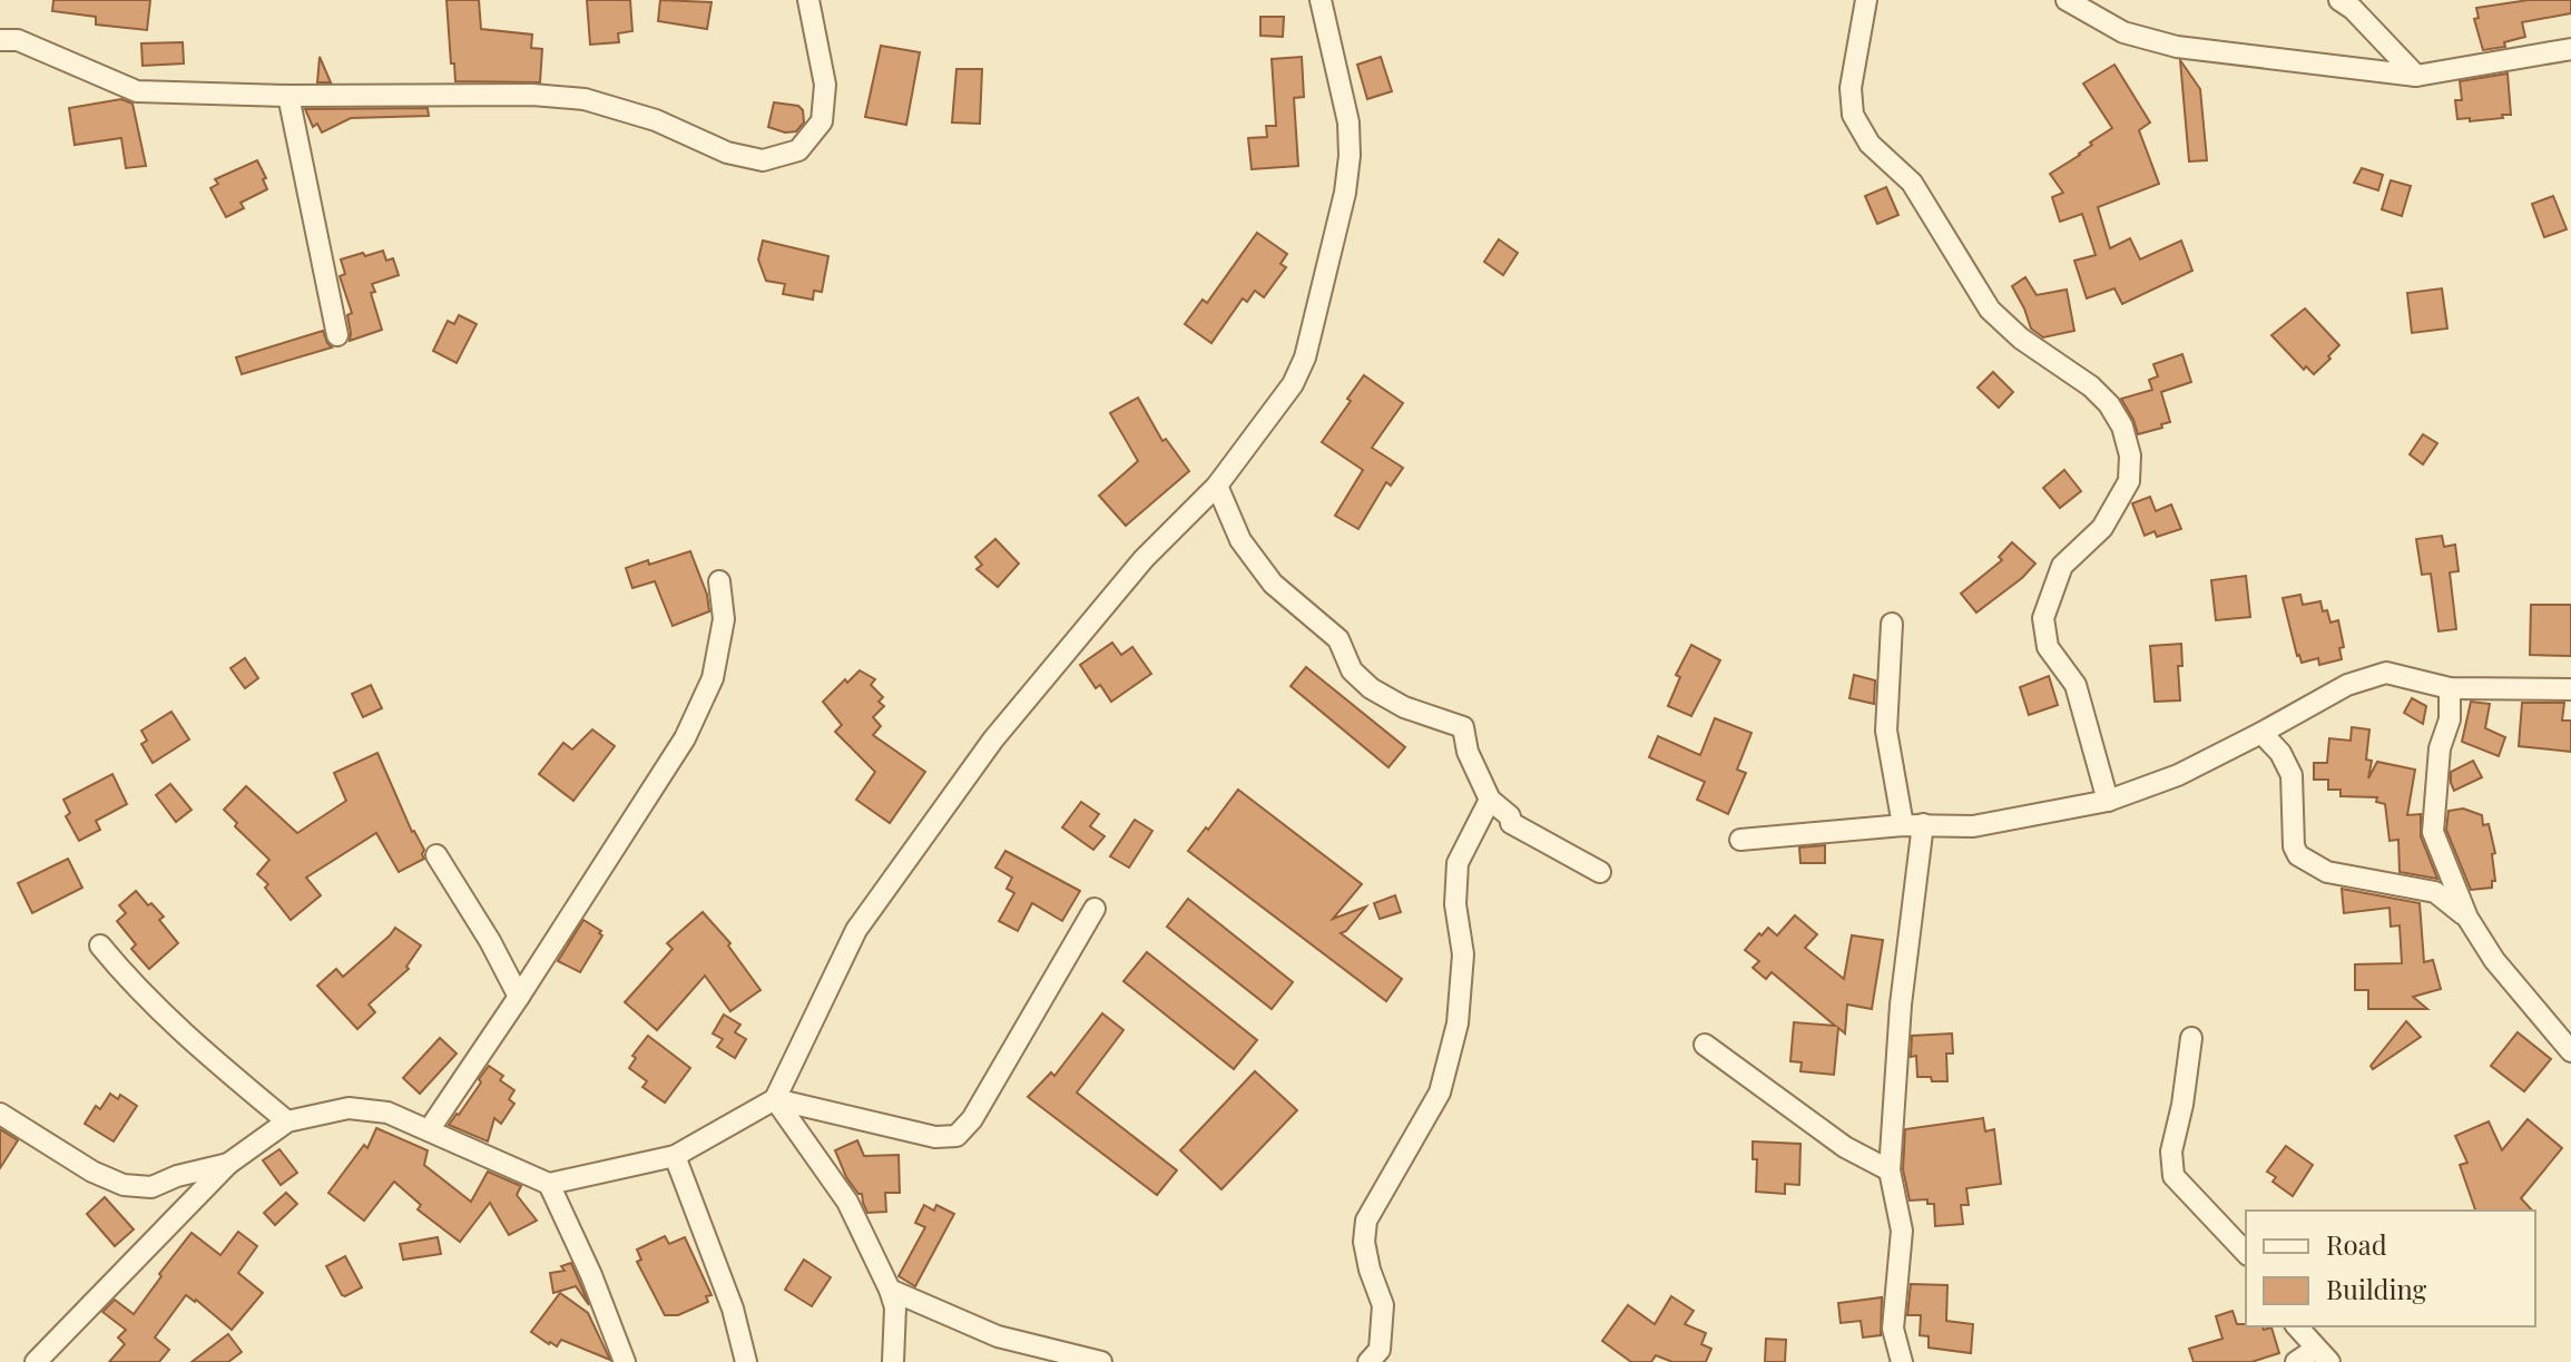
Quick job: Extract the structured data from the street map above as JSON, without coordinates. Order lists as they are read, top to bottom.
{
  "legend": ["Road", "Building"]
}
